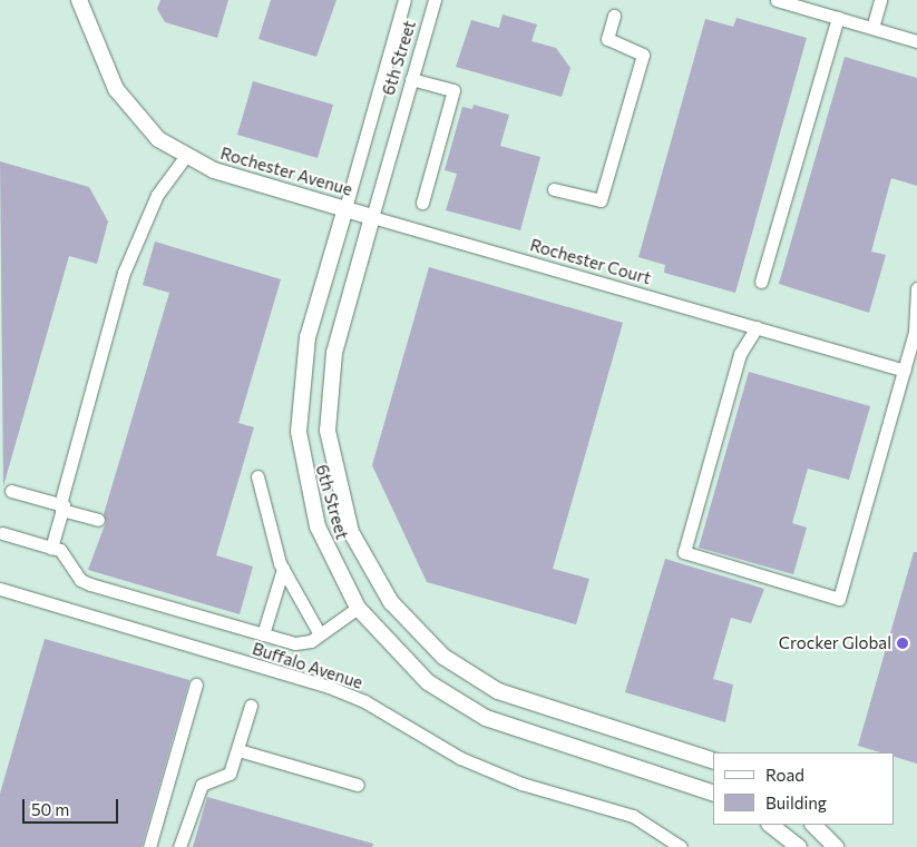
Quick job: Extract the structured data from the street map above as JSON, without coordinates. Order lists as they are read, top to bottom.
{
  "streets": {
    "main road": ["6th Street", "Rochester Avenue"],
    "street": ["Rochester Court", "Buffalo Avenue"]
  },
  "crossings": [
    ["6th Street", "Rochester Avenue"],
    ["6th Street", "Rochester Court"],
    ["Rochester Avenue", "Rochester Court"]
  ],
  "places": ["Crocker Global"],
  "legend": ["Road", "Building"],
  "scale_bar": "50 m"
}
